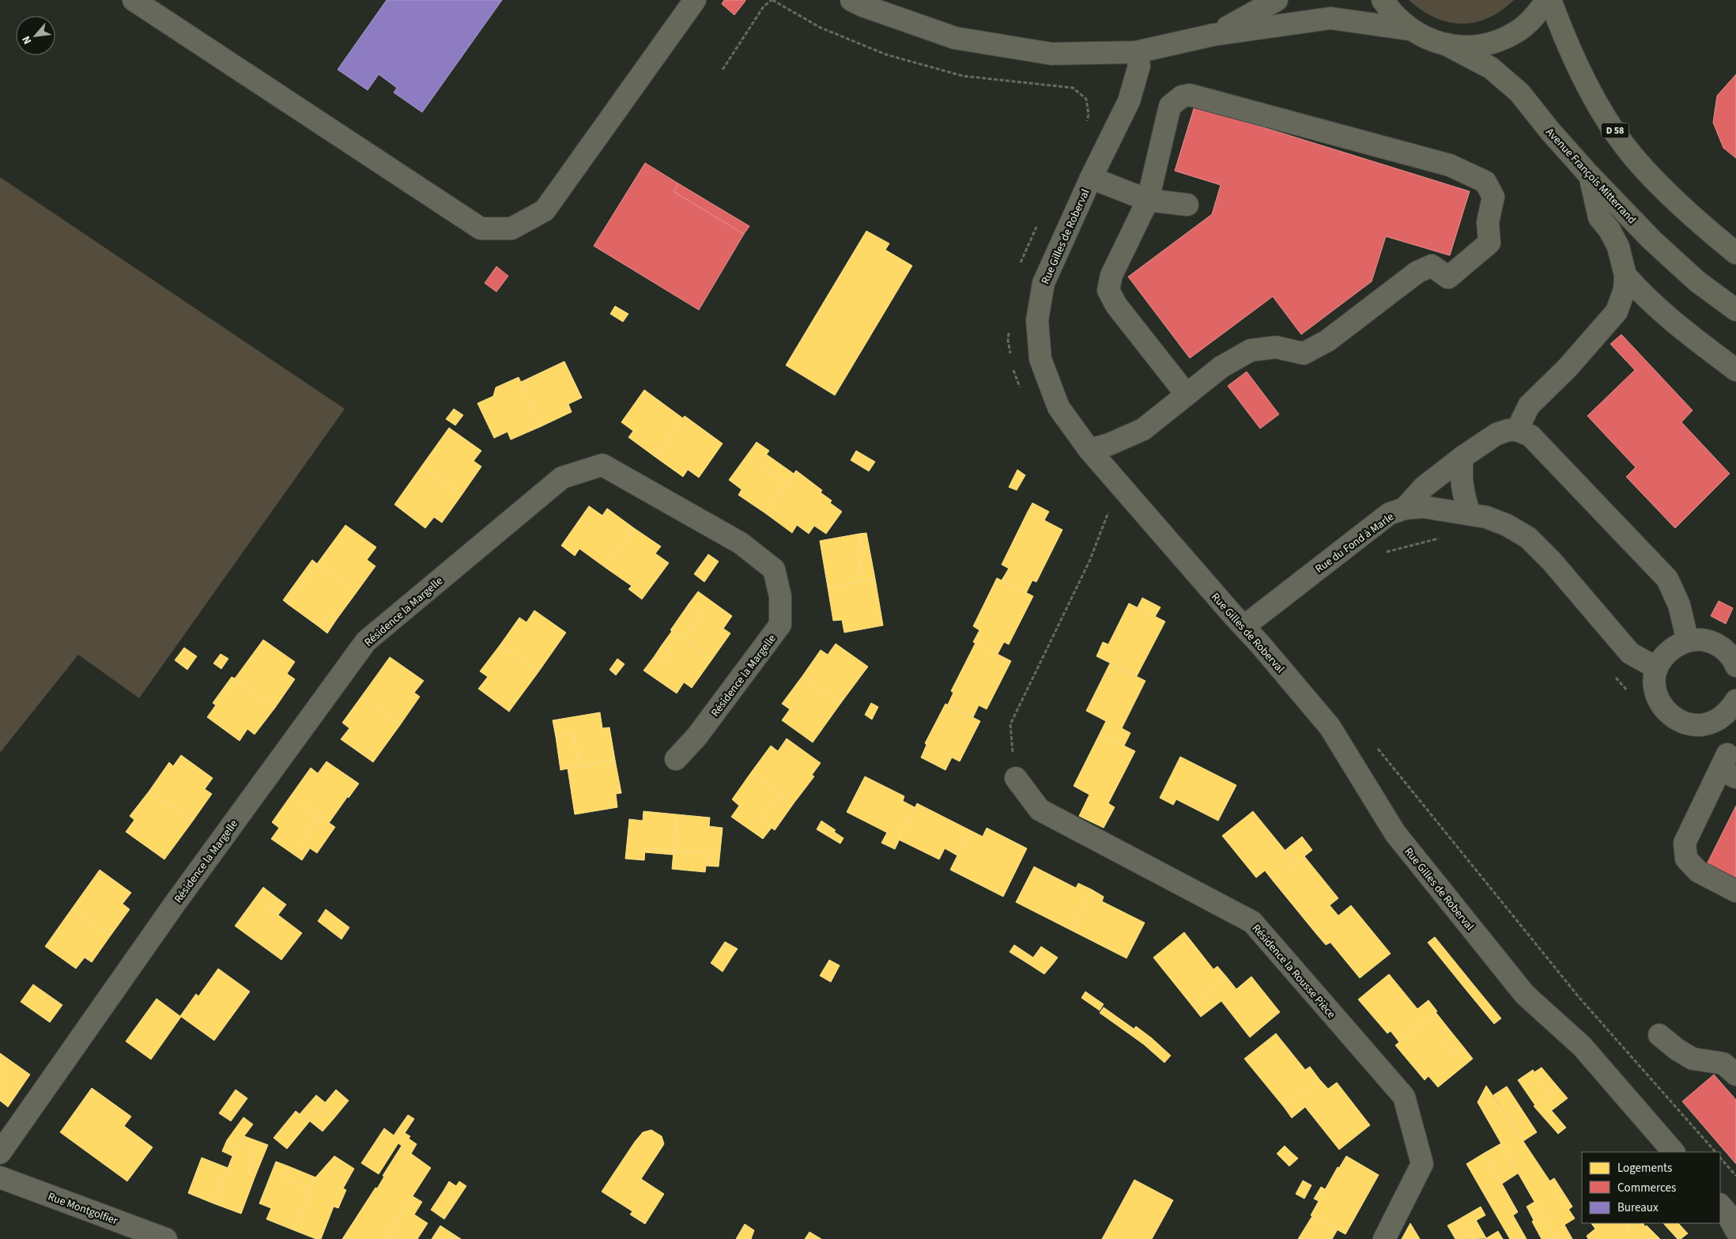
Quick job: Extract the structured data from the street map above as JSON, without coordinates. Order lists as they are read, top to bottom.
{
  "streets": {
    "main road": ["D 58", "Avenue François Mitterrand"],
    "street": [
      "Rue Gilles de Roberval",
      "Rue du Fond à Marle",
      "Résidence la Margelle",
      "Résidence la Rousse Pièce",
      "Rue Montgolfier"
    ]
  },
  "crossings": [
    ["Rue Gilles de Roberval", "Rue du Fond à Marle"]
  ],
  "legend": ["Logements", "Commerces", "Bureaux"],
  "north": "bottom left"
}
